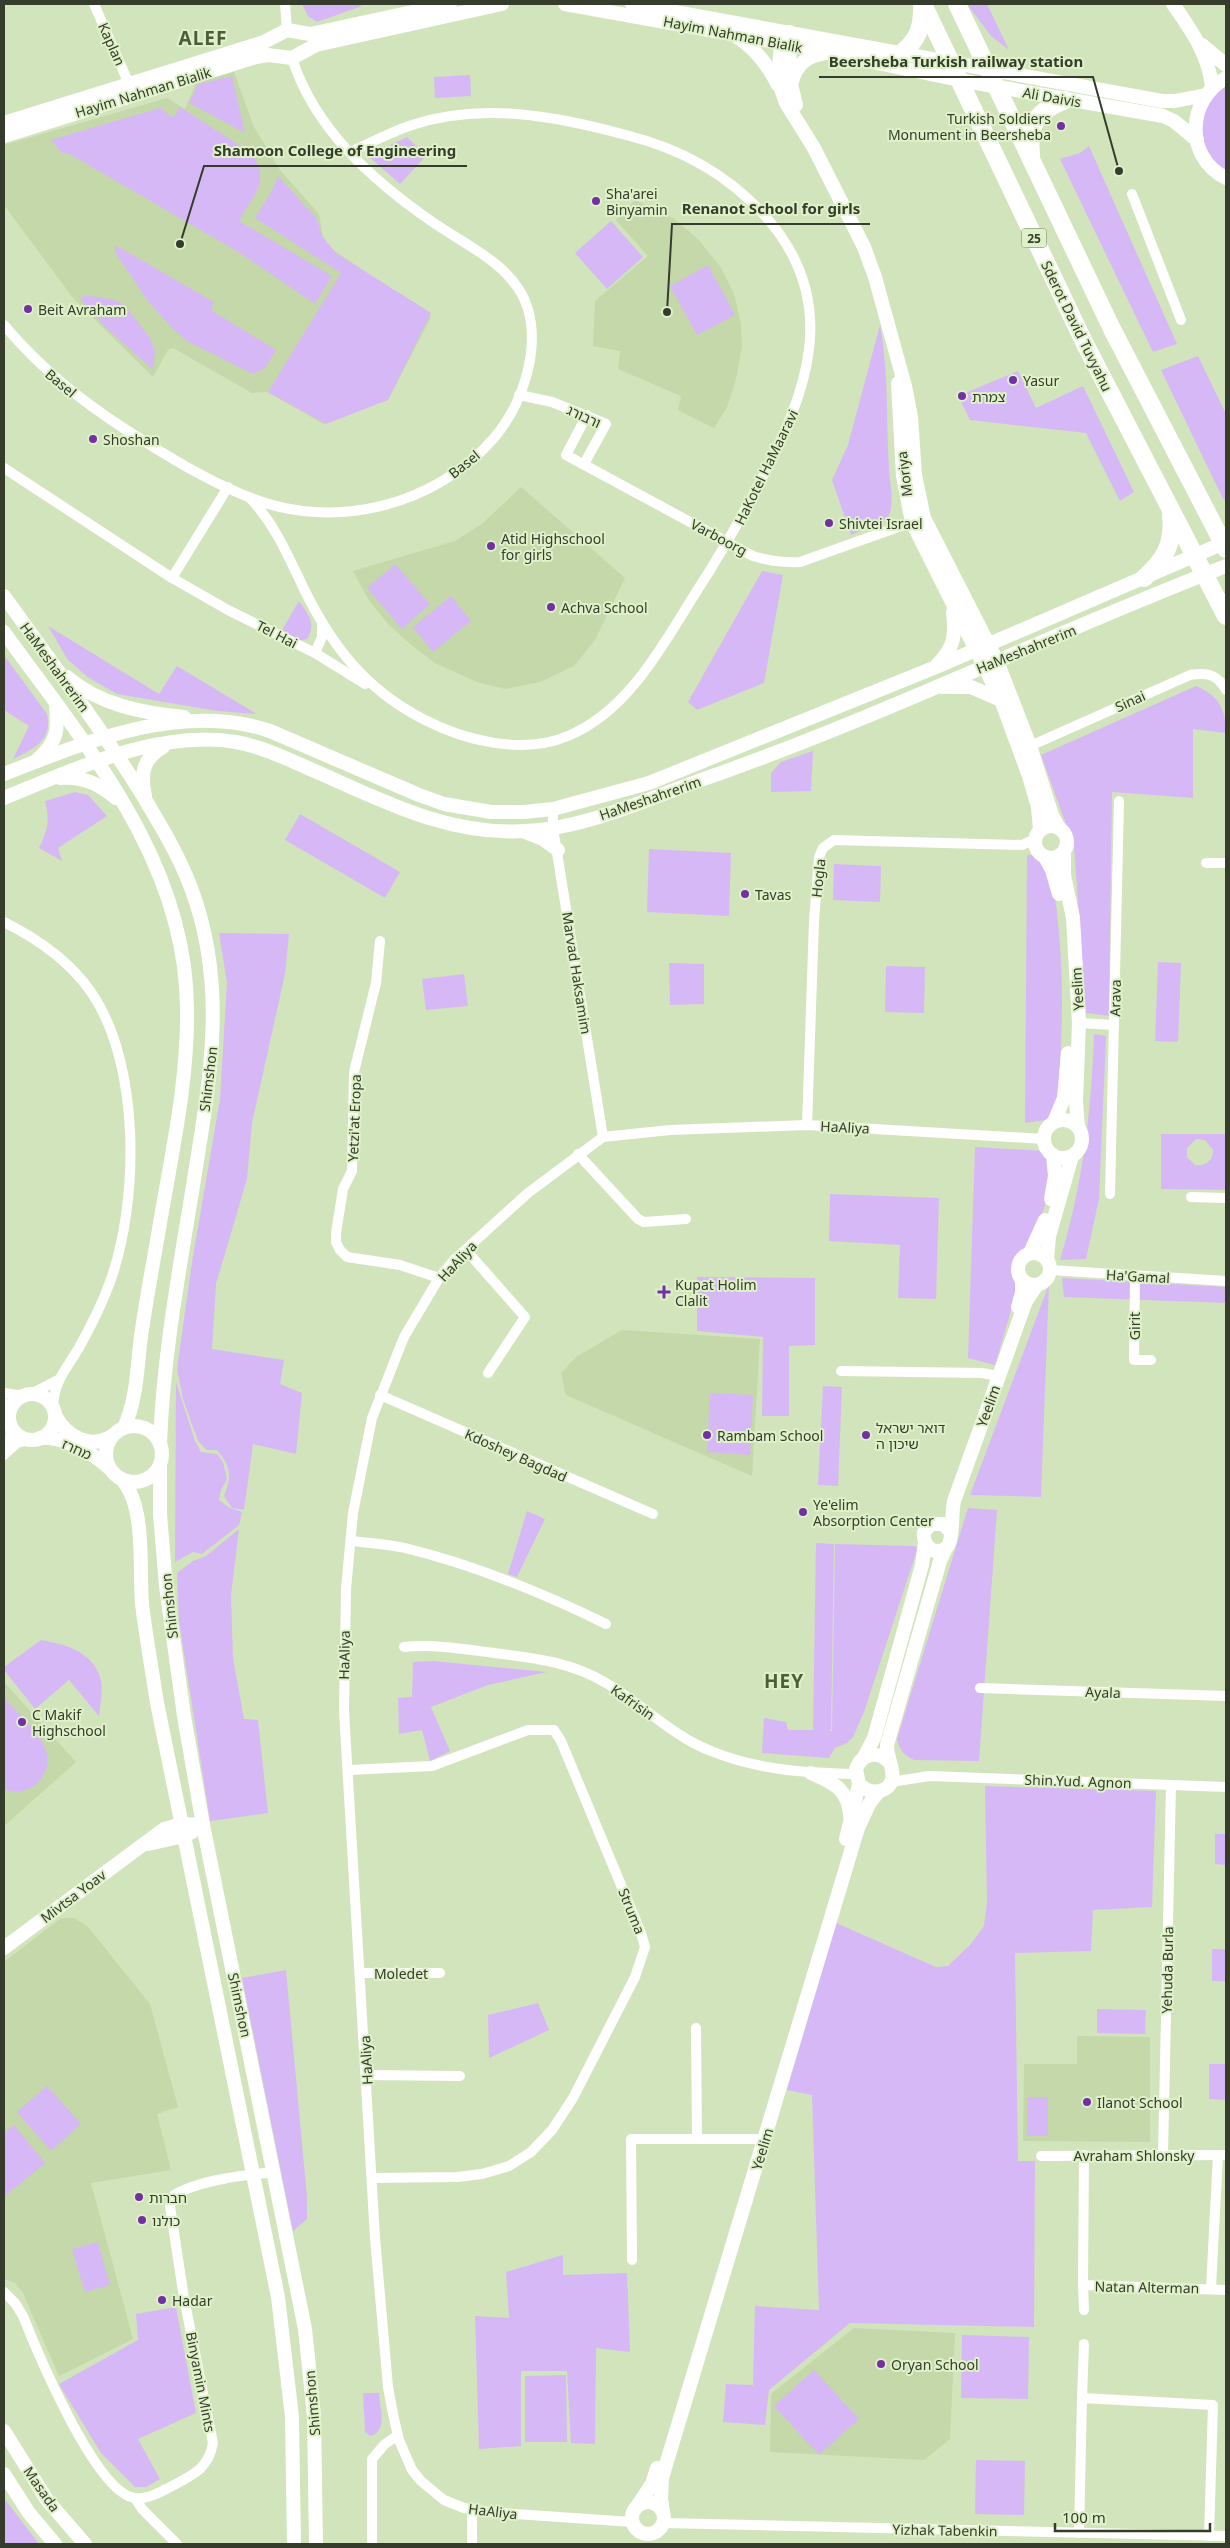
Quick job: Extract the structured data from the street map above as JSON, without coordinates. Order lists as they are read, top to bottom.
{
  "streets": {
    "highway": ["25", "Sderot David Tuvyahu"],
    "street": [
      "Hayim Nahman Bialik",
      "Kaplan",
      "Ali Daivis",
      "Basel",
      "ורבורג",
      "HaKotel HaMaaravi",
      "Moriya",
      "Varboorg",
      "Tel Hai",
      "HaMeshahrerim",
      "Sinai",
      "Hogla",
      "Marvad Haksamim",
      "Yeelim",
      "Arava",
      "Shimshon",
      "Yetzi'at Eropa",
      "HaAliya",
      "Ha'Gamal",
      "Girit",
      "מחרז",
      "Kdoshey Bagdad",
      "Ayala",
      "Kafrisin",
      "Shin.Yud. Agnon",
      "Mivtsa Yoav",
      "Struma",
      "Yehuda Burla",
      "Moledet",
      "Avraham Shlonsky",
      "Natan Alterman",
      "Binyamin Mints",
      "Masada",
      "Yizhak Tabenkin"
    ]
  },
  "crossings": [
    ["Hayim Nahman Bialik", "Kaplan"],
    ["Hayim Nahman Bialik", "Ali Daivis"],
    ["Hayim Nahman Bialik", "25"],
    ["Hayim Nahman Bialik", "Sderot David Tuvyahu"],
    ["Hayim Nahman Bialik", "Basel"],
    ["Hayim Nahman Bialik", "Moriya"],
    ["Ali Daivis", "25"],
    ["Ali Daivis", "Sderot David Tuvyahu"],
    ["25", "HaMeshahrerim"],
    ["Sderot David Tuvyahu", "HaMeshahrerim"],
    ["Basel", "ורבורג"],
    ["Basel", "HaKotel HaMaaravi"],
    ["ורבורג", "Varboorg"],
    ["HaKotel HaMaaravi", "Varboorg"],
    ["HaKotel HaMaaravi", "Tel Hai"],
    ["Moriya", "Varboorg"],
    ["Moriya", "HaMeshahrerim"],
    ["HaMeshahrerim", "Marvad Haksamim"],
    ["HaMeshahrerim", "Shimshon"],
    ["Hogla", "Yeelim"],
    ["Hogla", "HaAliya"],
    ["Marvad Haksamim", "HaAliya"],
    ["Yeelim", "HaAliya"],
    ["Yeelim", "Ha'Gamal"],
    ["Yeelim", "Kafrisin"],
    ["Yeelim", "Shin.Yud. Agnon"],
    ["Yeelim", "Yizhak Tabenkin"],
    ["Shimshon", "מחרז"],
    ["Shimshon", "Mivtsa Yoav"],
    ["Shimshon", "Binyamin Mints"],
    ["Yetzi'at Eropa", "HaAliya"],
    ["HaAliya", "Kdoshey Bagdad"],
    ["HaAliya", "Struma"],
    ["HaAliya", "Moledet"],
    ["HaAliya", "Yizhak Tabenkin"],
    ["Ha'Gamal", "Girit"],
    ["Kafrisin", "Shin.Yud. Agnon"],
    ["Shin.Yud. Agnon", "Yehuda Burla"],
    ["Yehuda Burla", "Avraham Shlonsky"],
    ["Avraham Shlonsky", "Natan Alterman"]
  ],
  "districts": ["ALEF", "HEY"],
  "places": {
    "other": [
      "Turkish Soldiers Monument in Beersheba",
      "Beersheba Turkish railway station",
      "Sha'arei Binyamin",
      "Shamoon College of Engineering",
      "Beit Avraham",
      "Renanot School for girls",
      "Yasur",
      "צמרת",
      "Shoshan",
      "Shivtei Israel",
      "Atid Highschool for girls",
      "Achva School",
      "Tavas",
      "Rambam School",
      "דואר ישראל שיכון ה",
      "Ye'elim Absorption Center",
      "C Makif Highschool",
      "Ilanot School",
      "חברות",
      "כולנו",
      "Hadar",
      "Oryan School"
    ],
    "health": ["Kupat Holim Clalit"]
  },
  "scale_bar": "100 m"
}
